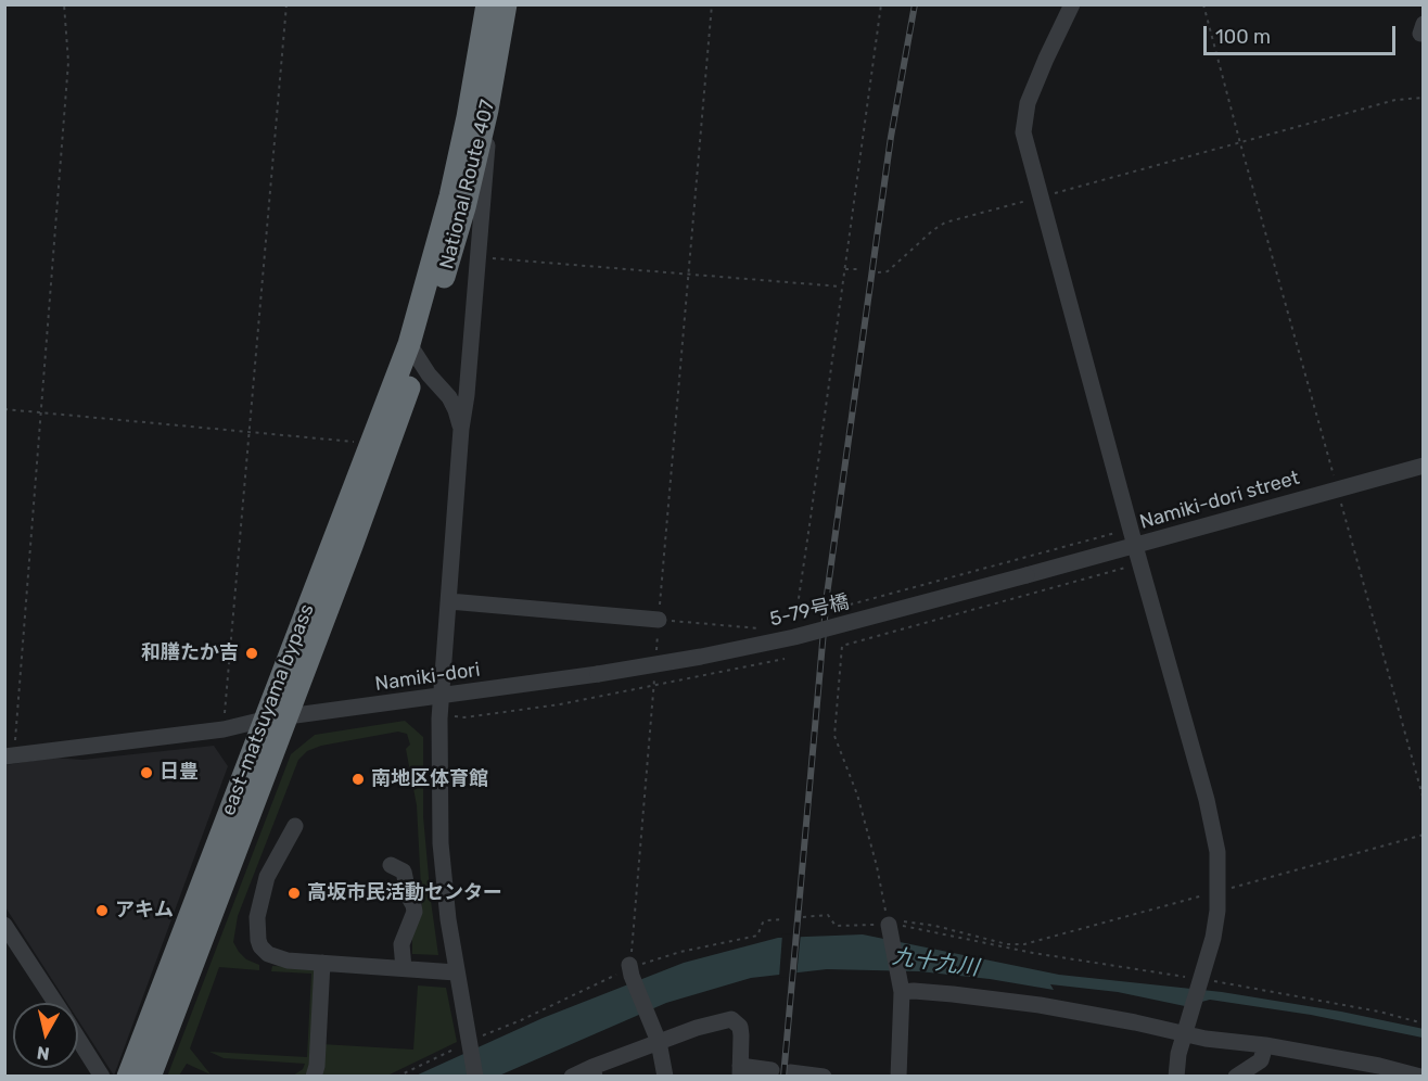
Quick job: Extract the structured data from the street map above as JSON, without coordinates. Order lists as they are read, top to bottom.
{
  "streets": {
    "highway": ["National Route 407", "east-matsuyama bypass"],
    "street": ["Namiki-dori street", "5-79号橋", "Namiki-dori"]
  },
  "crossings": [
    ["National Route 407", "east-matsuyama bypass"],
    ["Namiki-dori street", "5-79号橋"],
    ["5-79号橋", "Namiki-dori"],
    ["Namiki-dori", "east-matsuyama bypass"]
  ],
  "water": ["九十九川"],
  "places": [
    "和膳たか吉",
    "日豊",
    "南地区体育館",
    "高坂市民活動センター",
    "アキム"
  ],
  "scale_bar": "100 m",
  "north": "bottom"
}
